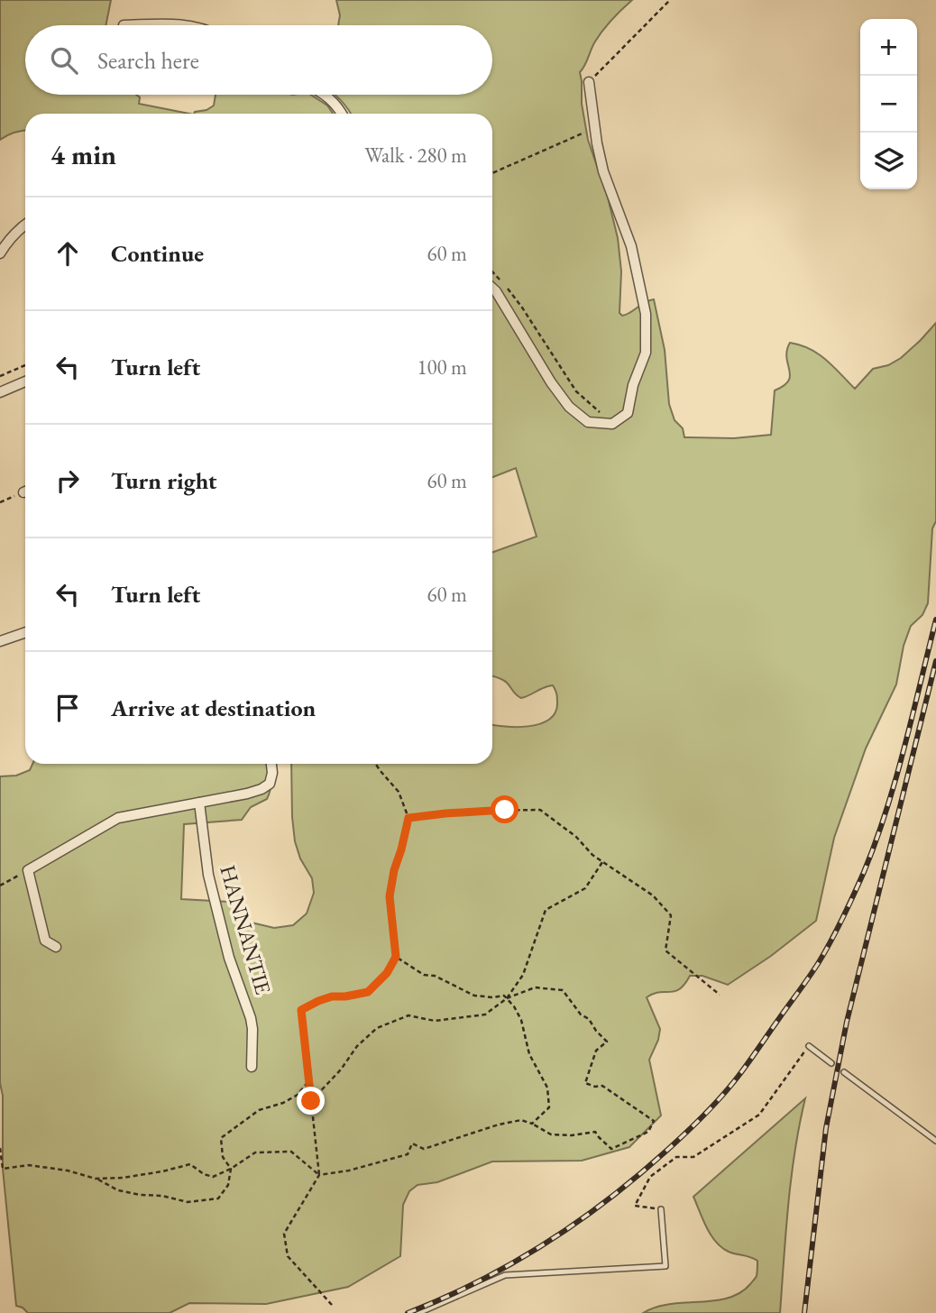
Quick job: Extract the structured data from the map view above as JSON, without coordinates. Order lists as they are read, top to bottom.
{
  "streets": {
    "street": ["HANNANTIE"]
  },
  "page": {
    "map_buttons": ["+", "−"],
    "search": "Search here",
    "heading": ["4 min", "Walk · 280 m"],
    "list": [
      ["Continue", "60 m"],
      ["Turn left", "100 m"],
      ["Turn right", "60 m"],
      ["Turn left", "60 m"],
      "Arrive at destination"
    ]
  }
}
